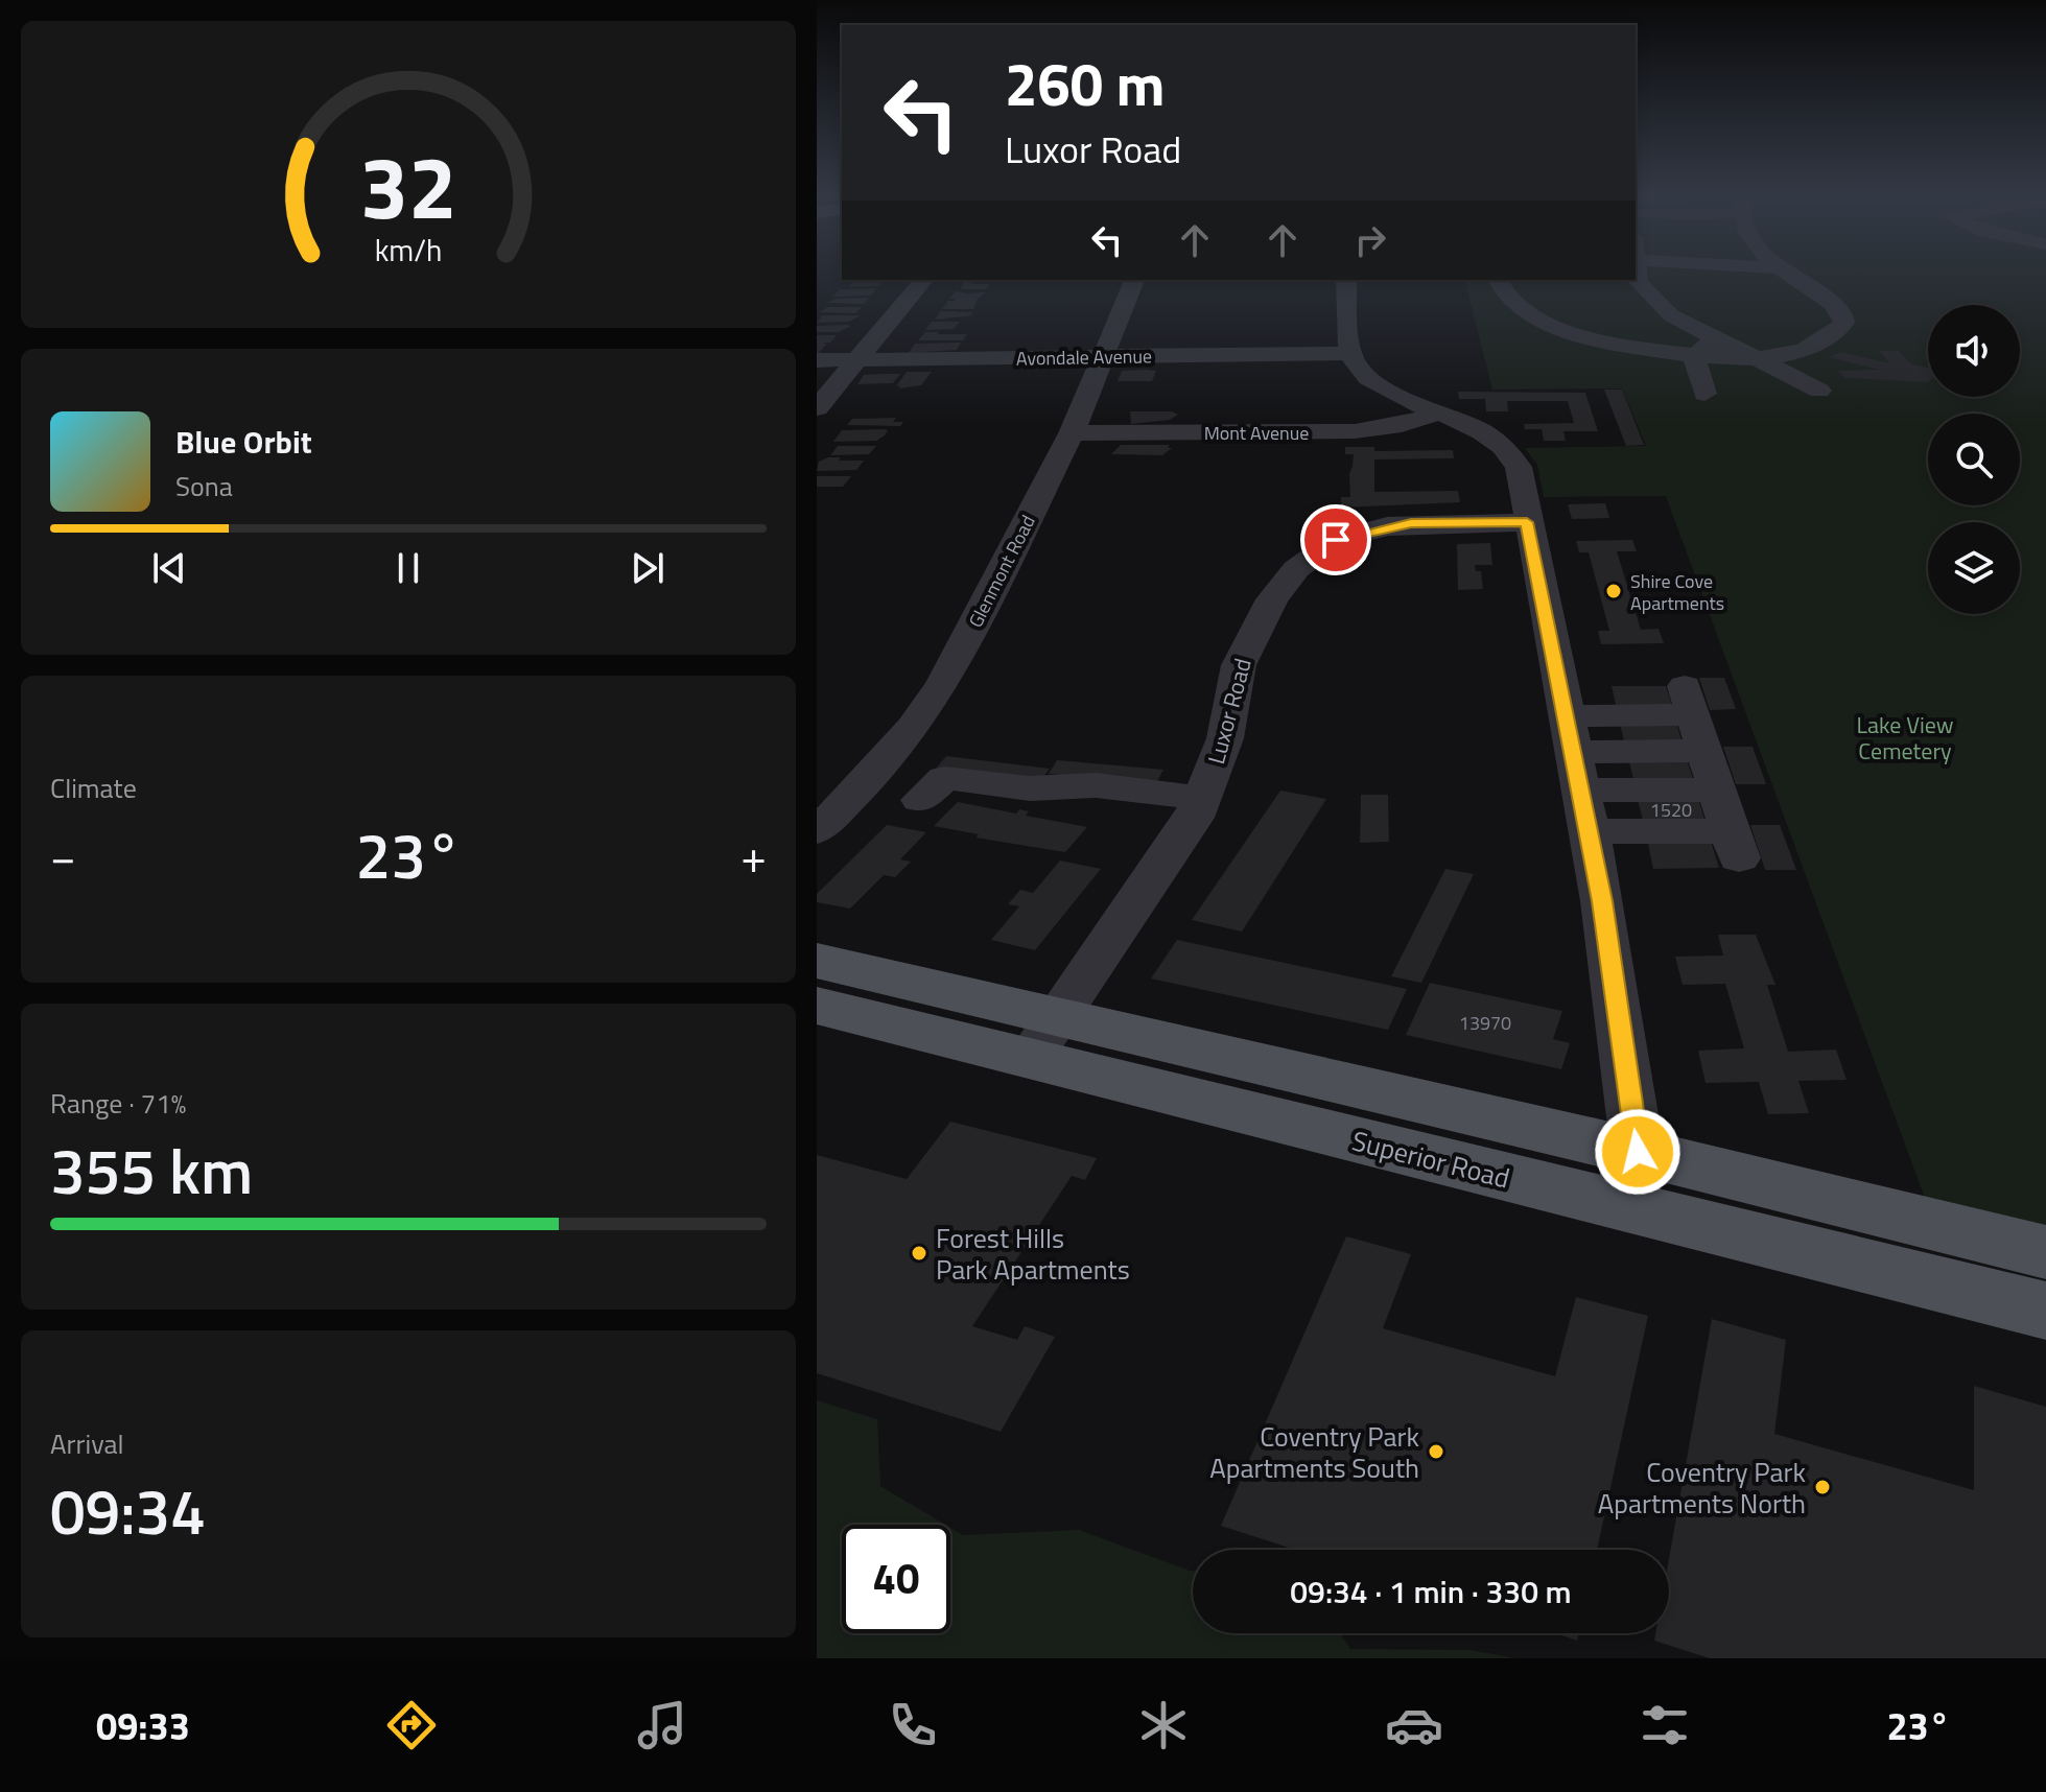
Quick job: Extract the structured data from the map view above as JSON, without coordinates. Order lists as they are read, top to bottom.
{
  "streets": {
    "main road": ["Superior Road"],
    "street": [
      "Avondale Avenue",
      "Mont Avenue",
      "Glenmont Road",
      "Luxor Road"
    ]
  },
  "crossings": [
    ["Avondale Avenue", "Glenmont Road"],
    ["Mont Avenue", "Glenmont Road"],
    ["Luxor Road", "Superior Road"]
  ],
  "parks": ["Lake View Cemetery"],
  "places": [
    "Shire Cove Apartments",
    "Forest Hills Park Apartments",
    "Coventry Park Apartments South",
    "Coventry Park Apartments North"
  ],
  "house_numbers": ["1520", "13970"],
  "page": {
    "turn": ["260 m", "Luxor Road"],
    "song": ["Blue Orbit", "Sona"],
    "tile": [
      "Climate",
      ["Range · 71%", "355 km"],
      ["Arrival", "09:34"]
    ],
    "heat": ["−", "23°", "+"],
    "limit": "40",
    "trip": "09:34 · 1 min · 330 m",
    "tabs": ["09:33", "23°"],
    "gauge": ["32", "km/h"]
  }
}
